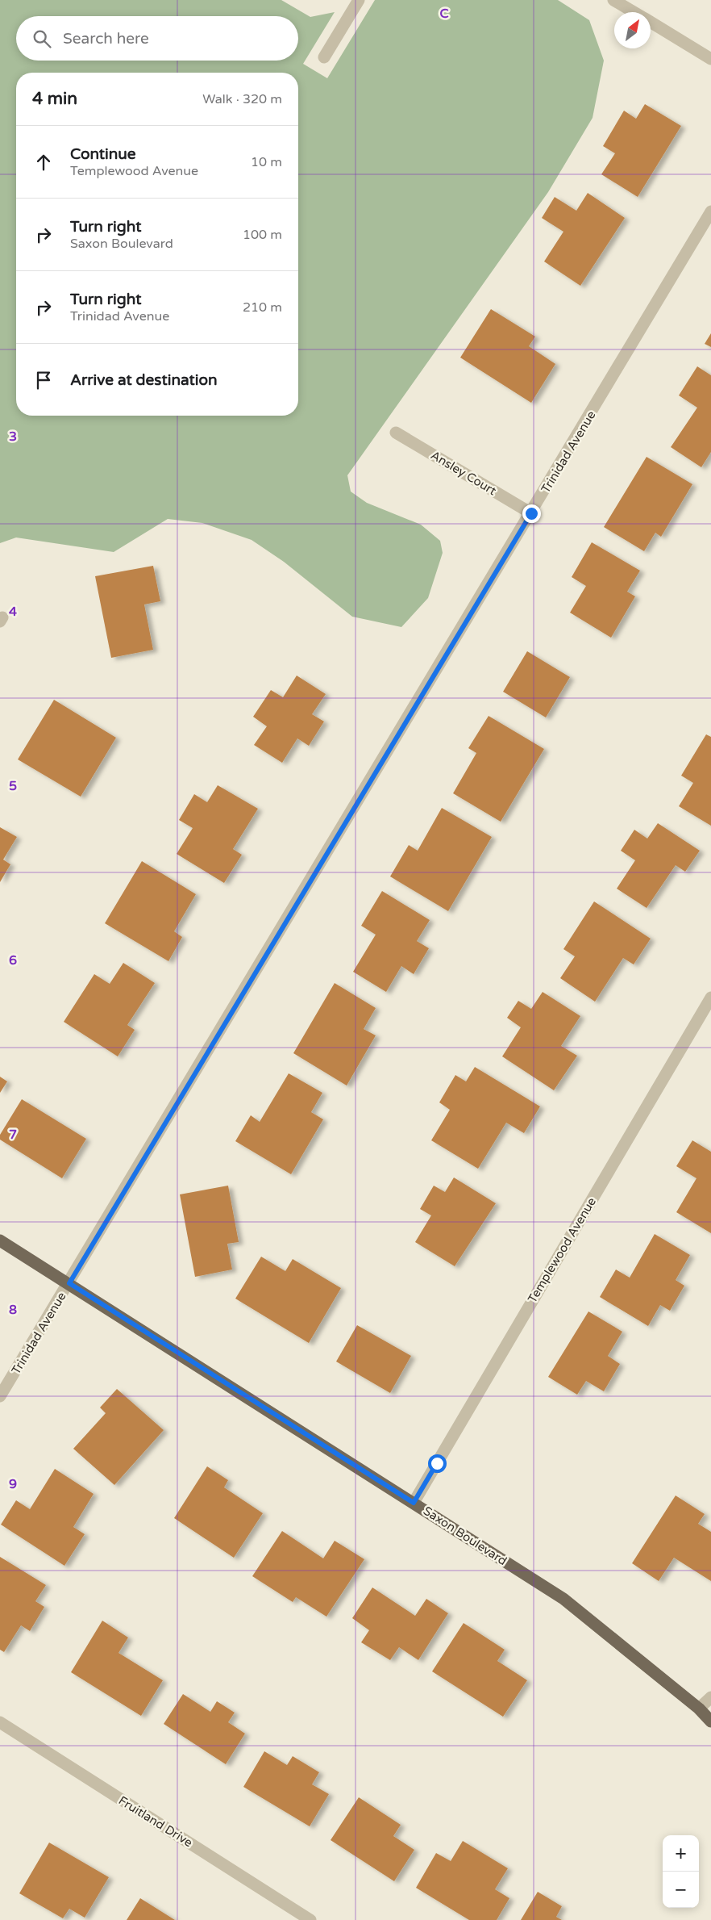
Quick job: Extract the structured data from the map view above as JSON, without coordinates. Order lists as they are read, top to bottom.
{
  "streets": {
    "main road": ["Saxon Boulevard"],
    "street": [
      "Trinidad Avenue",
      "Ansley Court",
      "Templewood Avenue",
      "Fruitland Drive"
    ]
  },
  "crossings": [
    ["Trinidad Avenue", "Ansley Court"],
    ["Trinidad Avenue", "Saxon Boulevard"],
    ["Templewood Avenue", "Saxon Boulevard"]
  ],
  "north": "top right",
  "page": {
    "search": "Search here",
    "heading": ["4 min", "Walk · 320 m"],
    "list": [
      ["Continue", "Templewood Avenue", "10 m"],
      ["Turn right", "Saxon Boulevard", "100 m"],
      ["Turn right", "Trinidad Avenue", "210 m"],
      "Arrive at destination"
    ],
    "map_buttons": ["+", "−"]
  },
  "grid": {
    "columns": ["C"],
    "rows": [
      "3",
      "4",
      "5",
      "6",
      "7",
      "8",
      "9"
    ]
  }
}
